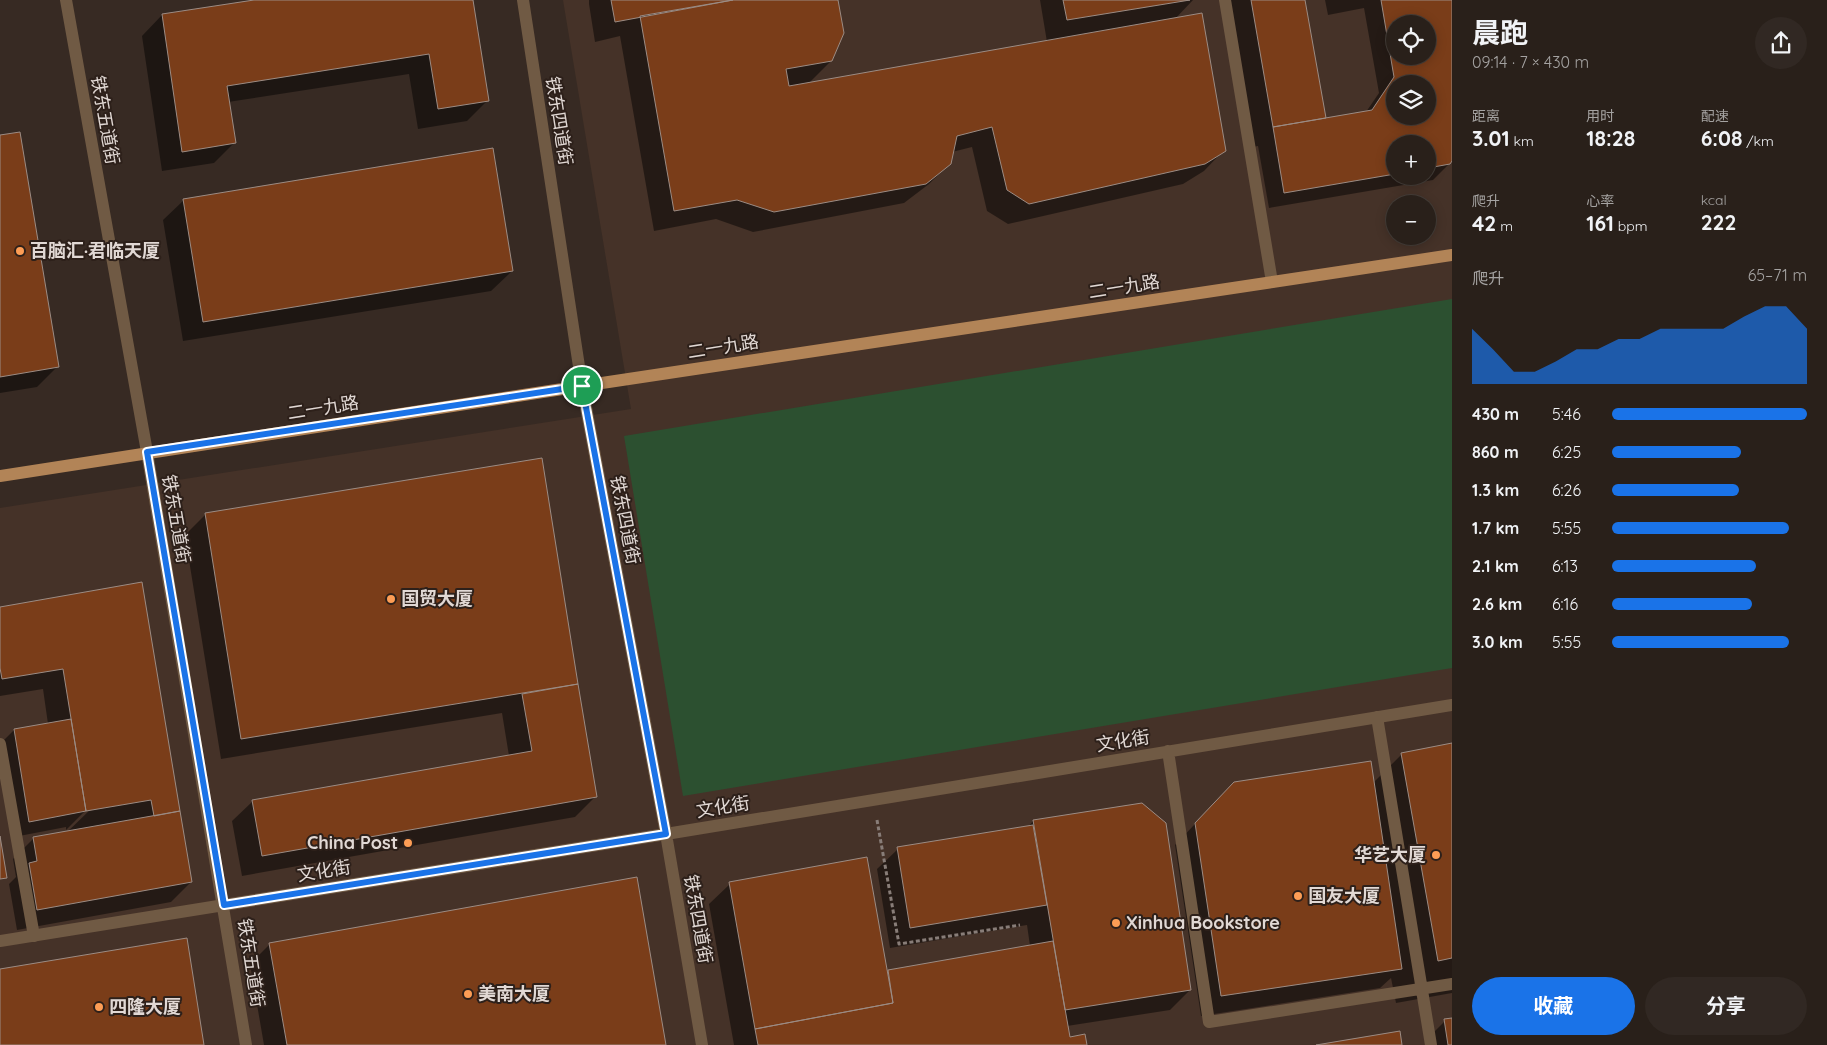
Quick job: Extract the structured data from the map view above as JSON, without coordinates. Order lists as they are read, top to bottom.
{
  "streets": {
    "main road": ["二一九路"],
    "street": ["铁东五道街", "铁东四道街", "文化街"]
  },
  "crossings": [
    ["铁东五道街", "二一九路"],
    ["铁东五道街", "文化街"],
    ["铁东四道街", "二一九路"],
    ["铁东四道街", "文化街"]
  ],
  "places": [
    "百脑汇·君临天厦",
    "国贸大厦",
    "China Post",
    "华艺大厦",
    "国友大厦",
    "Xinhua Bookstore",
    "美南大厦",
    "四隆大厦"
  ],
  "page": {
    "heading": ["晨跑", "09:14 · 7 × 430 m"],
    "map_buttons": ["+", "−"],
    "stats": [
      ["距离", "3.01 km"],
      ["用时", "18:28"],
      ["配速", "6:08 /km"],
      ["爬升", "42 m"],
      ["心率", "161 bpm"],
      ["kcal", "222"]
    ],
    "chart": ["爬升", "65–71 m"],
    "list": [
      {
        "name": "430 m",
        "note": "5:46"
      },
      {
        "name": "860 m",
        "note": "6:25"
      },
      {
        "name": "1.3 km",
        "note": "6:26"
      },
      {
        "name": "1.7 km",
        "note": "5:55"
      },
      {
        "name": "2.1 km",
        "note": "6:13"
      },
      {
        "name": "2.6 km",
        "note": "6:16"
      },
      {
        "name": "3.0 km",
        "note": "5:55"
      }
    ],
    "buttons": ["收藏", "分享"]
  }
}
